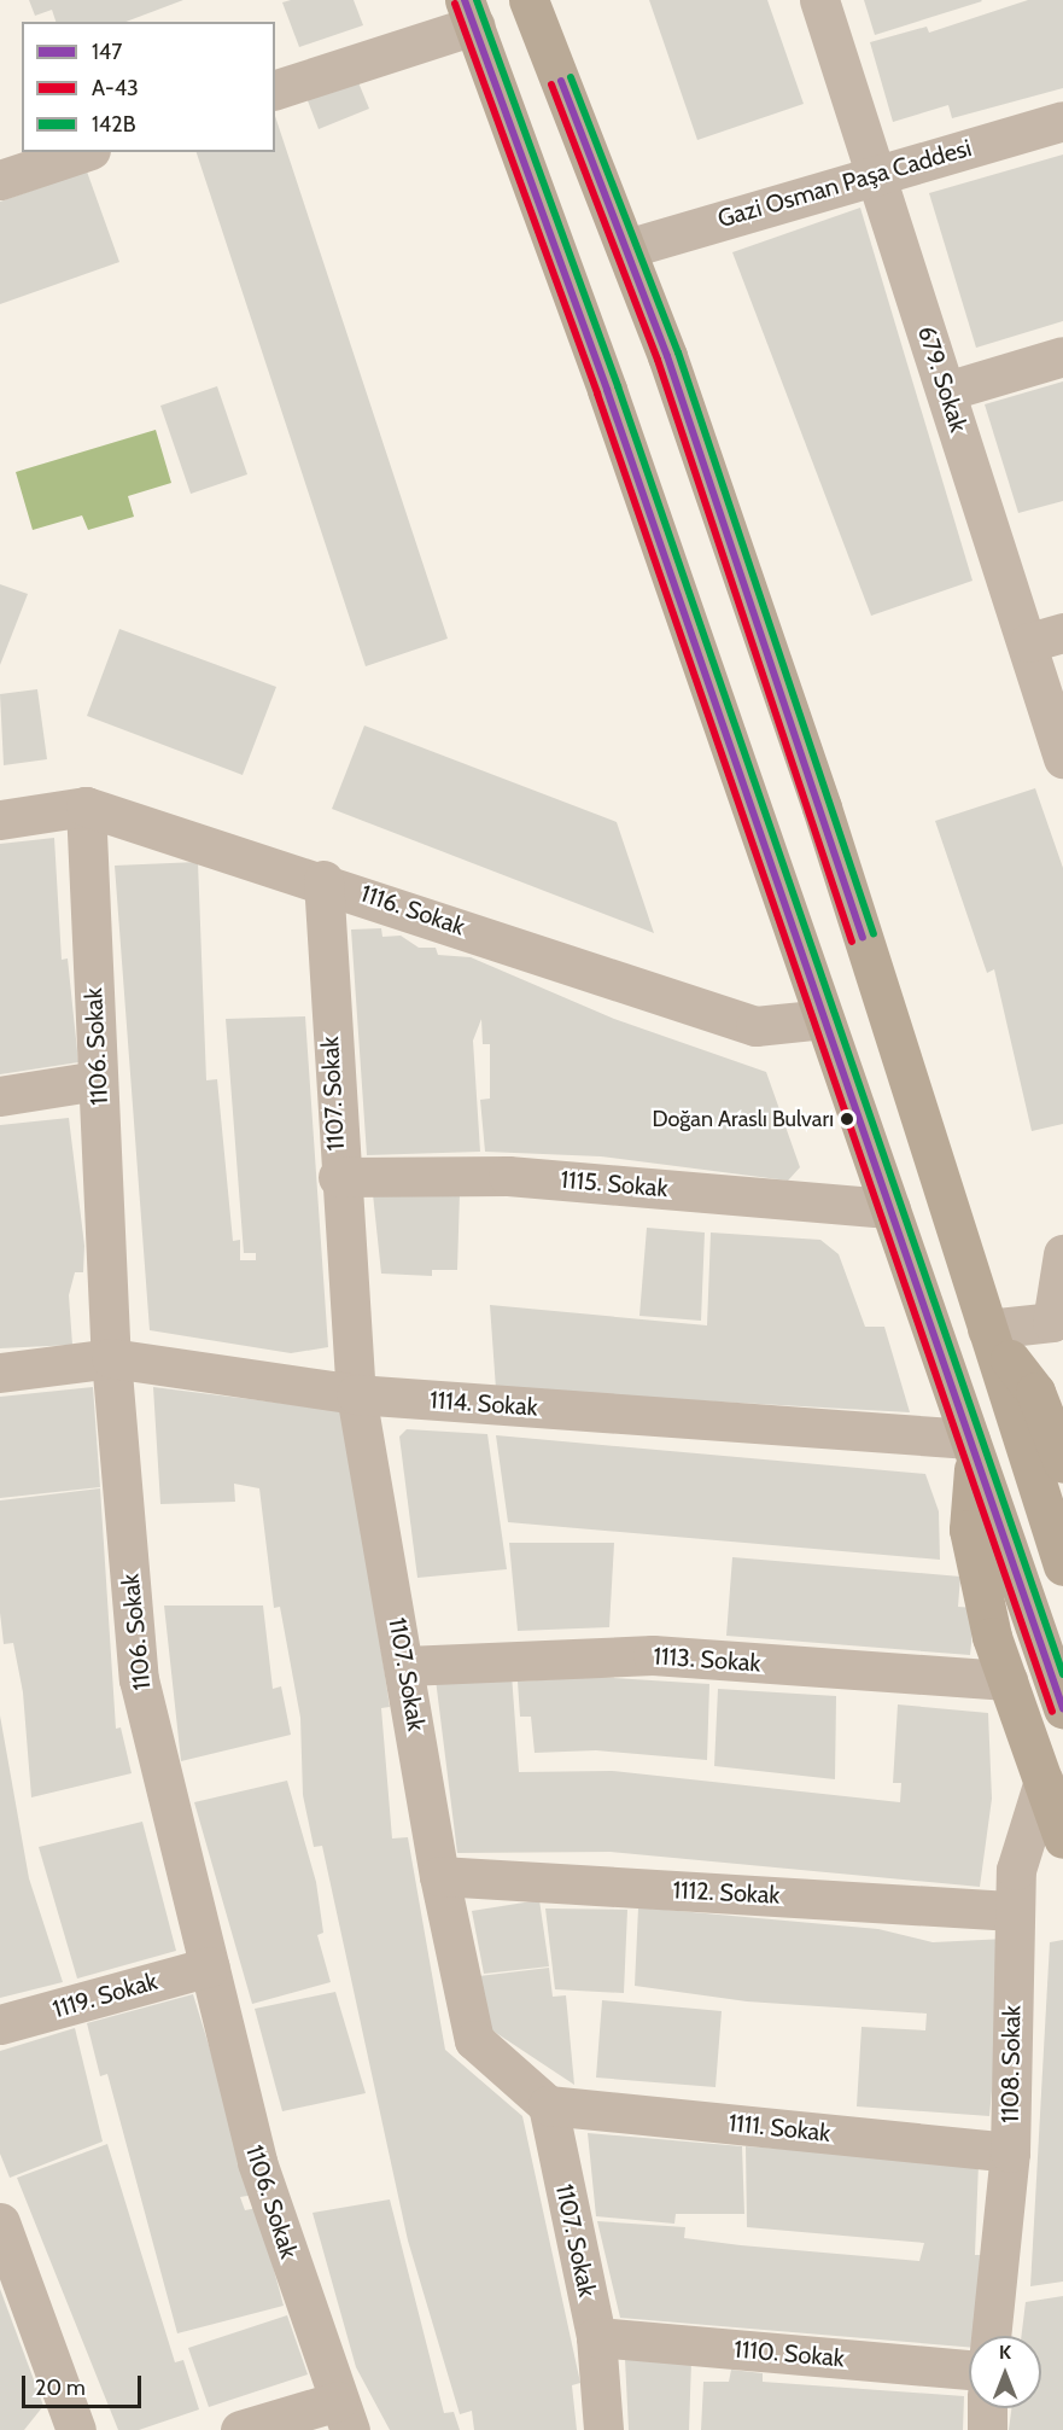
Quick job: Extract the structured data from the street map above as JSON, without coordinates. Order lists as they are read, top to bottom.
{
  "streets": {
    "street": [
      "Gazi Osman Paşa Caddesi",
      "679. Sokak",
      "1116. Sokak",
      "1106. Sokak",
      "1107. Sokak",
      "1115. Sokak",
      "1114. Sokak",
      "1113. Sokak",
      "1112. Sokak",
      "1119. Sokak",
      "1108. Sokak",
      "1111. Sokak",
      "1110. Sokak"
    ]
  },
  "crossings": [
    ["Gazi Osman Paşa Caddesi", "679. Sokak"],
    ["1116. Sokak", "1106. Sokak"],
    ["1116. Sokak", "1107. Sokak"],
    ["1106. Sokak", "1114. Sokak"],
    ["1106. Sokak", "1119. Sokak"],
    ["1107. Sokak", "1115. Sokak"],
    ["1107. Sokak", "1114. Sokak"],
    ["1107. Sokak", "1113. Sokak"],
    ["1107. Sokak", "1112. Sokak"],
    ["1107. Sokak", "1111. Sokak"],
    ["1107. Sokak", "1110. Sokak"],
    ["1112. Sokak", "1108. Sokak"],
    ["1108. Sokak", "1111. Sokak"]
  ],
  "places": ["Doğan Araslı Bulvarı"],
  "lines": ["transit line 147", "transit line 142B", "transit line A-43"],
  "legend": ["147", "A-43", "142B"],
  "scale_bar": "20 m",
  "north": "top"
}
